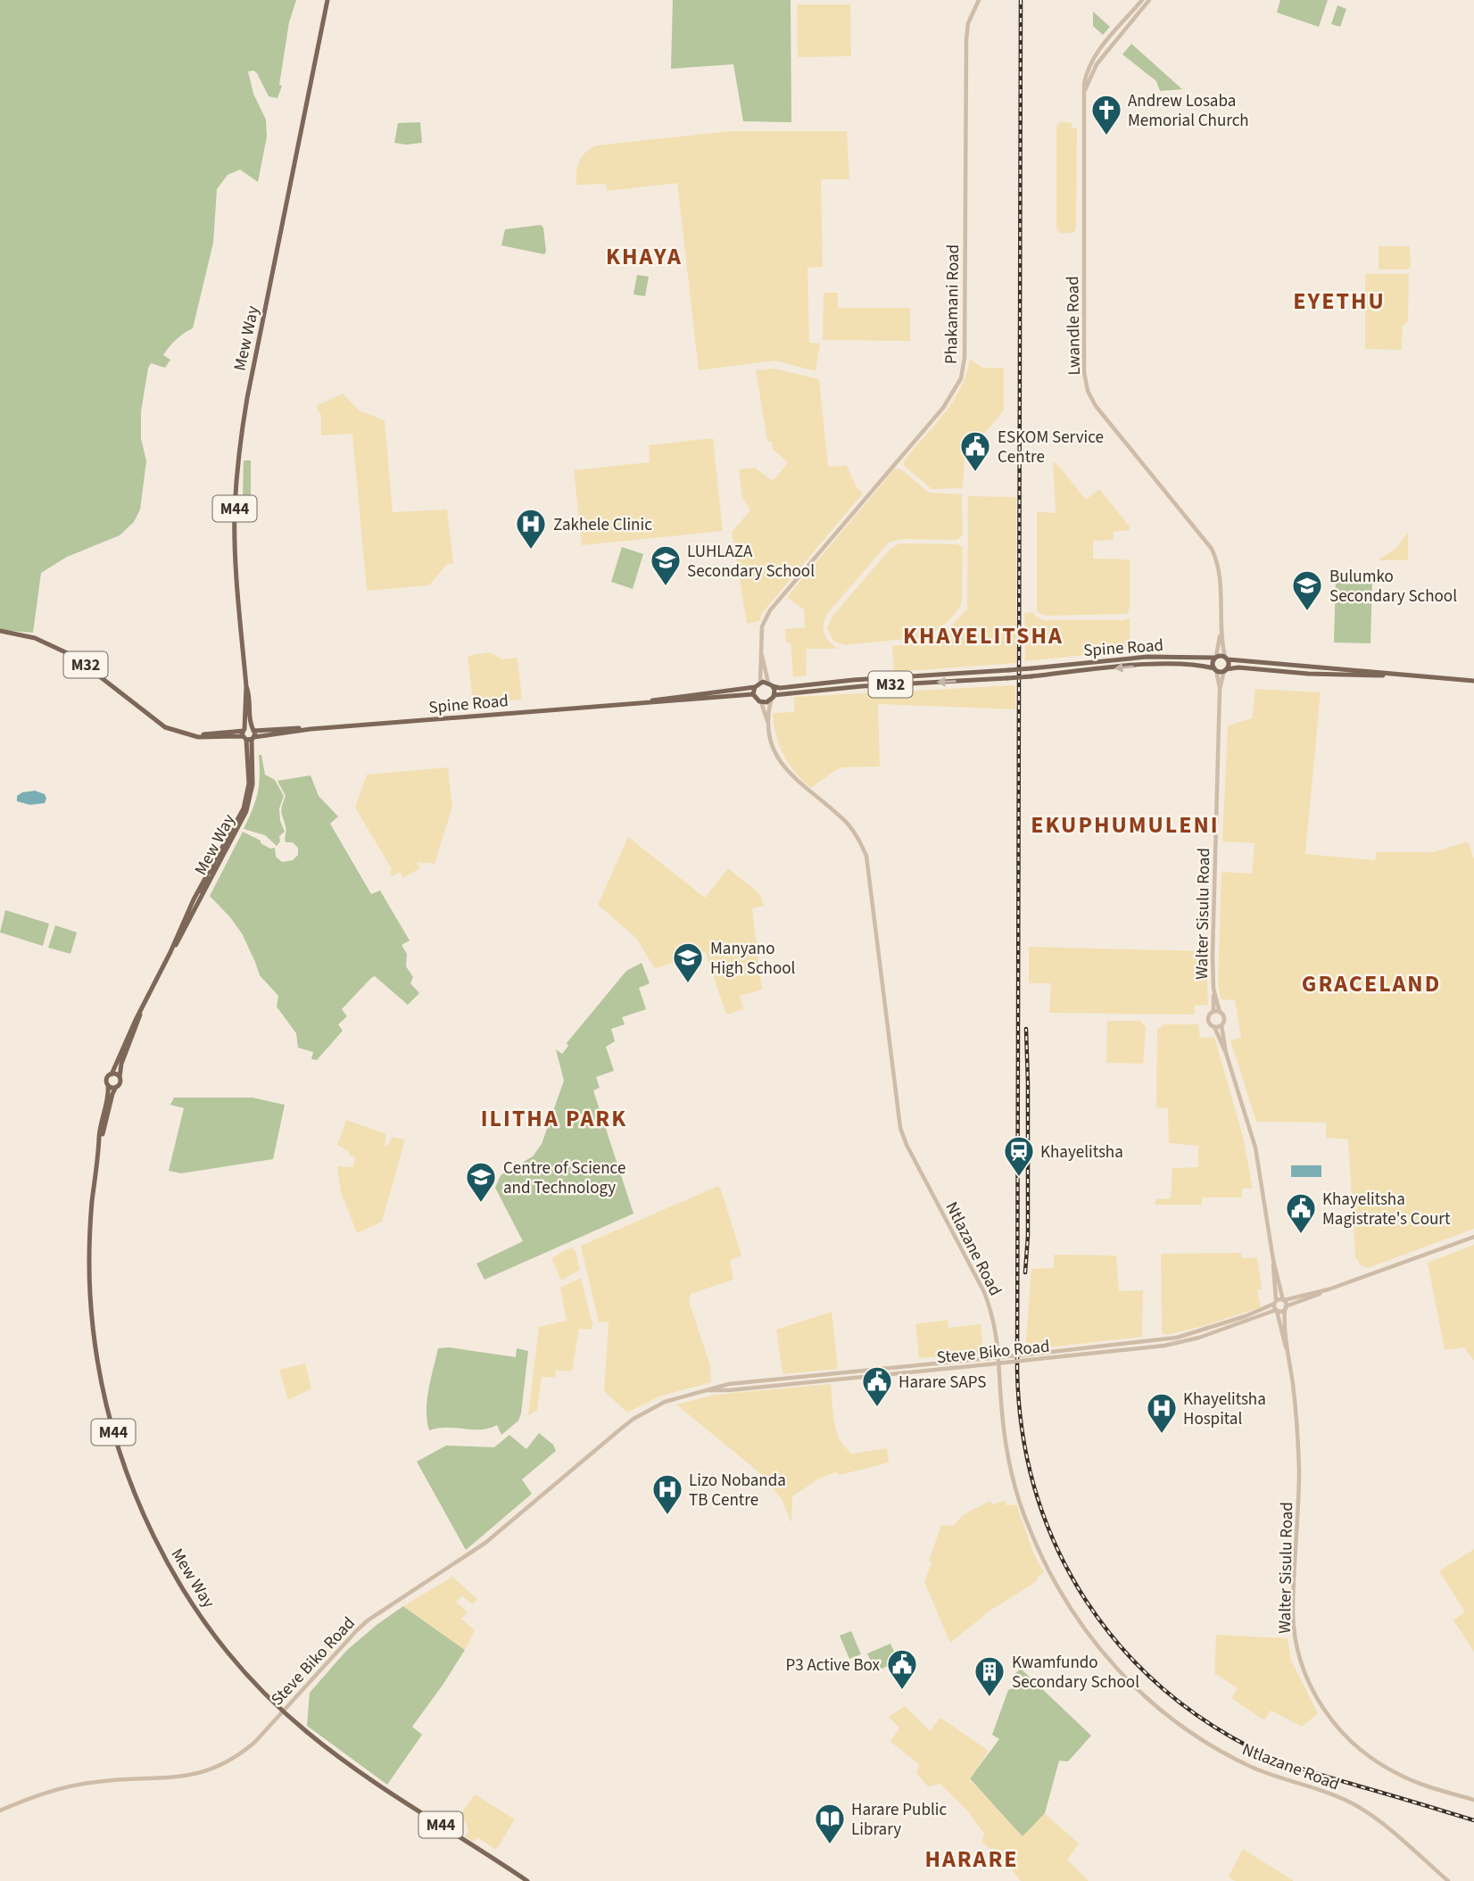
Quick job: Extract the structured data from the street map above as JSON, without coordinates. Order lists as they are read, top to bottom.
{
  "streets": {
    "main road": [
      "Mew Way",
      "M44",
      "Spine Road",
      "M32"
    ],
    "street": [
      "Phakamani Road",
      "Lwandle Road",
      "Walter Sisulu Road",
      "Ntlazane Road",
      "Steve Biko Road"
    ]
  },
  "crossings": [
    ["Phakamani Road", "Spine Road"],
    ["Phakamani Road", "Ntlazane Road"],
    ["Lwandle Road", "Spine Road"],
    ["Lwandle Road", "Walter Sisulu Road"],
    ["Mew Way", "Spine Road"],
    ["Mew Way", "Steve Biko Road"],
    ["Spine Road", "Walter Sisulu Road"],
    ["Spine Road", "Ntlazane Road"],
    ["Walter Sisulu Road", "Steve Biko Road"]
  ],
  "districts": [
    "KHAYA",
    "EYETHU",
    "KHAYELITSHA",
    "EKUPHUMULENI",
    "GRACELAND",
    "ILITHA PARK",
    "HARARE"
  ],
  "places": {
    "church": ["Andrew Losaba Memorial Church"],
    "public building": [
      "ESKOM Service Centre",
      "Khayelitsha Magistrate's Court",
      "Harare SAPS",
      "P3 Active Box"
    ],
    "hospital": ["Zakhele Clinic", "Khayelitsha Hospital", "Lizo Nobanda TB Centre"],
    "school or university": [
      "LUHLAZA Secondary School",
      "Bulumko Secondary School",
      "Manyano High School",
      "Centre of Science and Technology"
    ],
    "station": ["Khayelitsha"],
    "building": ["Kwamfundo Secondary School"],
    "library": ["Harare Public Library"]
  }
}
